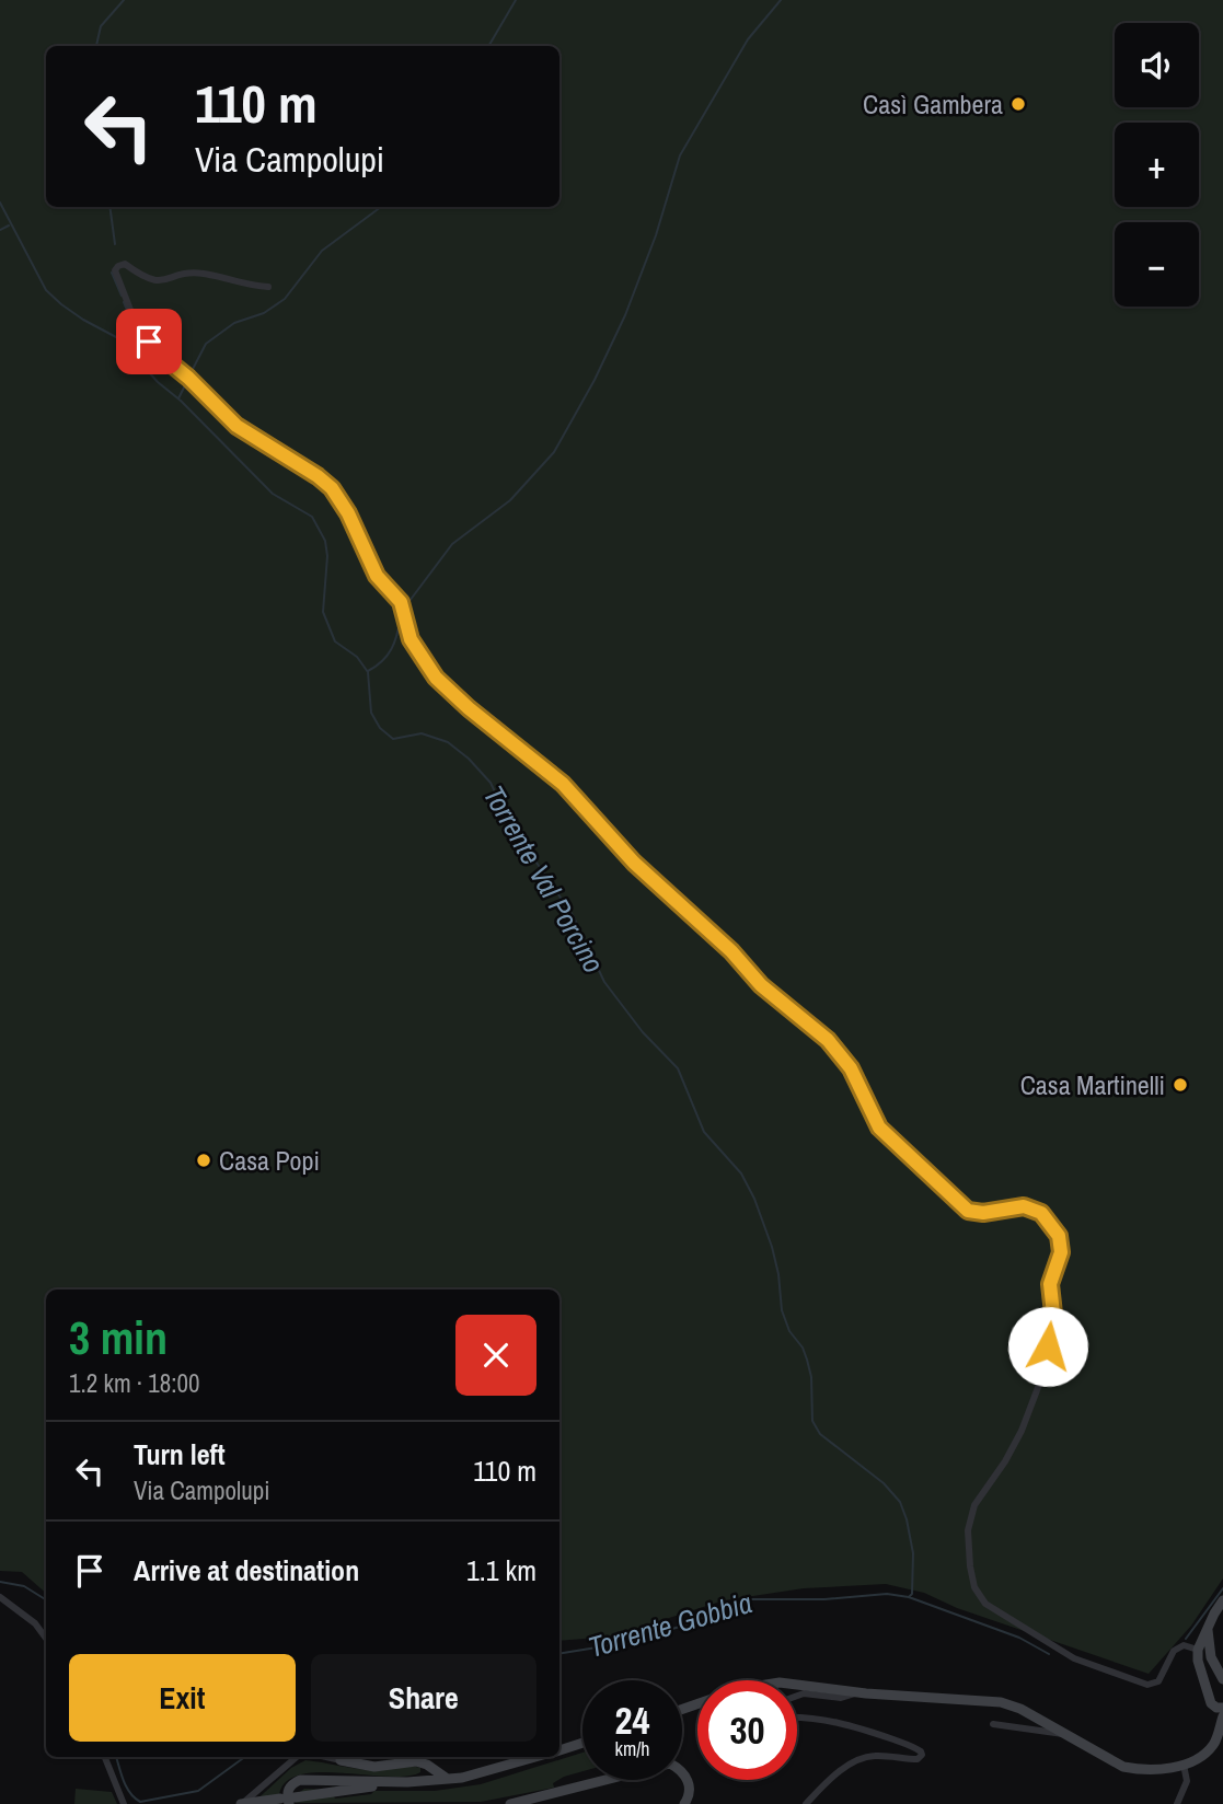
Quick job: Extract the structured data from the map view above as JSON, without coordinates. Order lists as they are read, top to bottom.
{
  "water": ["Torrente Val Porcino", "Torrente Gobbia"],
  "places": ["Casì Gambera", "Casa Martinelli", "Casa Popi"],
  "page": {
    "map_buttons": ["+", "−"],
    "turn": ["110 m", "Via Campolupi"],
    "heading": ["3 min", "1.2 km · 18:00"],
    "list": [
      {
        "name": "Turn left",
        "note": "Via Campolupi",
        "value": "110 m"
      },
      {
        "name": "Arrive at destination",
        "value": "1.1 km"
      }
    ],
    "buttons": ["Exit", "Share"],
    "speed": "24 km/h",
    "limit": "30"
  }
}
